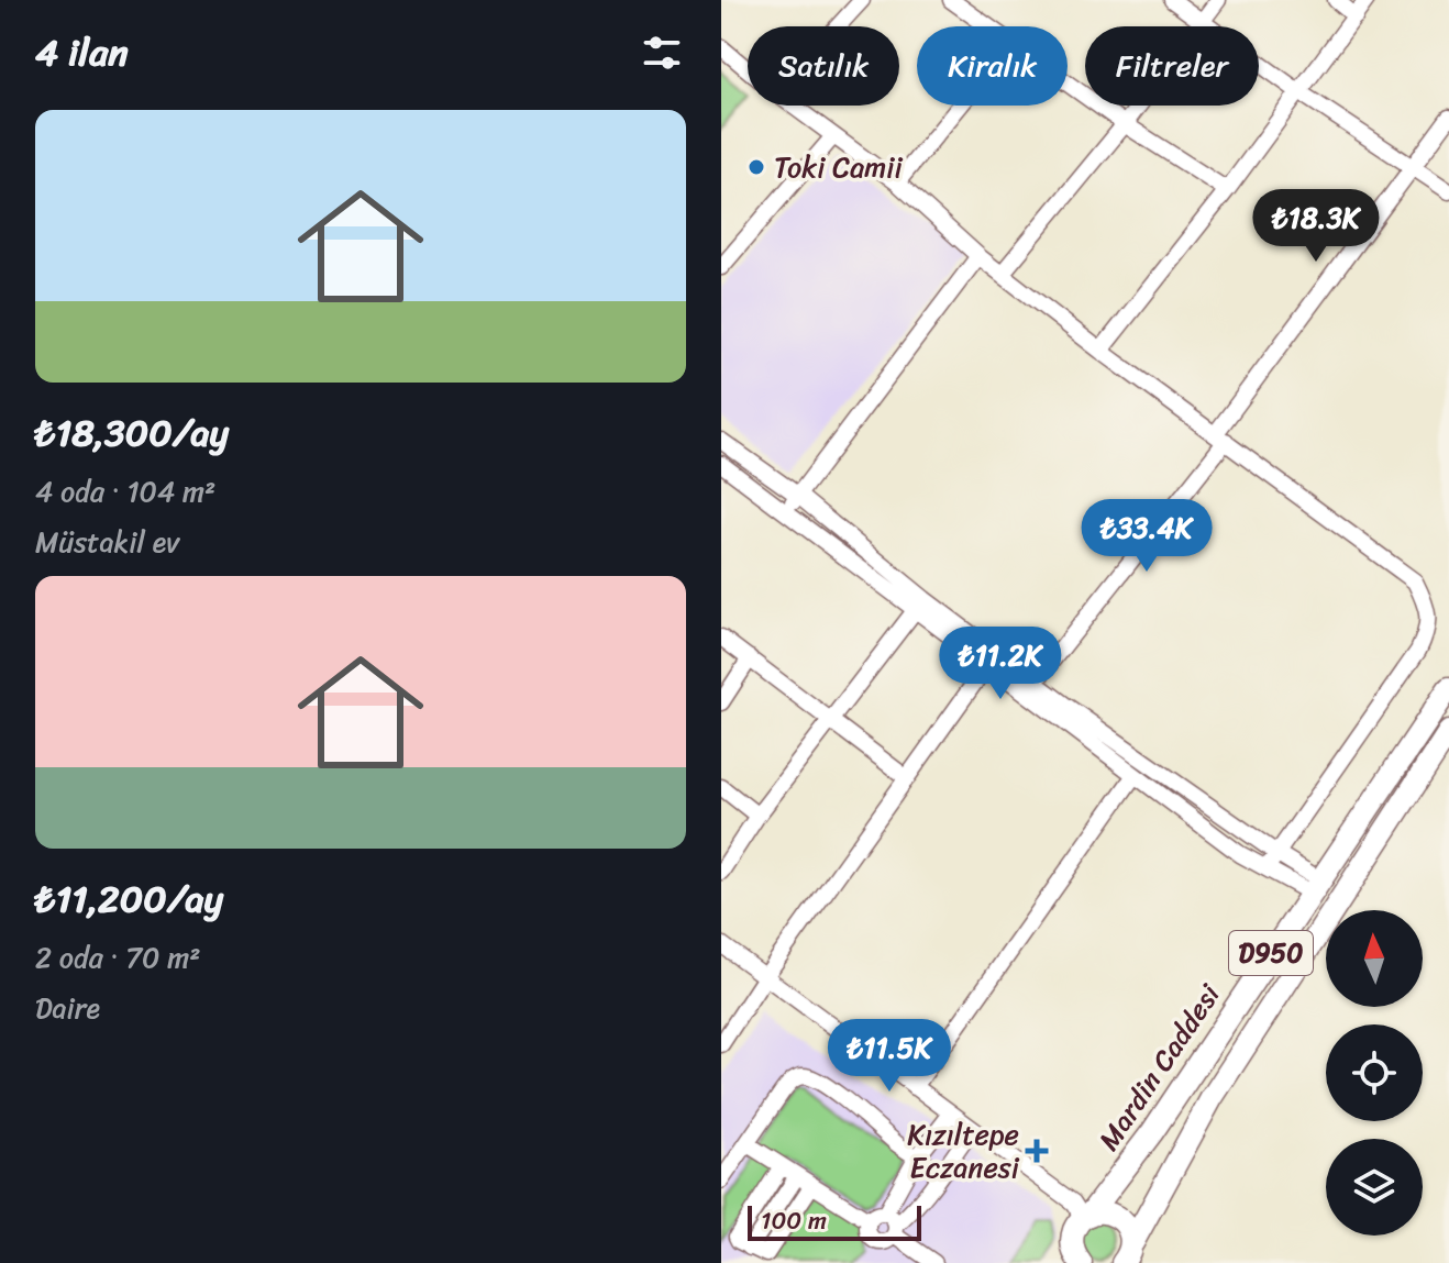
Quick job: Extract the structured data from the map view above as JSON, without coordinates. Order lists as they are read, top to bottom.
{
  "streets": {
    "highway": ["D950", "Mardin Caddesi"]
  },
  "places": {
    "other": ["Toki Camii"],
    "health": ["Kızıltepe Eczanesi"]
  },
  "scale_bar": "100 m",
  "north": "top",
  "page": {
    "heading": "4 ilan",
    "chip": ["Satılık", "Kiralık", "Filtreler"],
    "list": [
      {
        "name": "₺18,300/ay",
        "note": "4 oda · 104 m² · Müstakil ev"
      },
      {
        "name": "₺11,200/ay",
        "note": "2 oda · 70 m² · Daire"
      }
    ],
    "price": [
      "₺18.3K",
      "₺33.4K",
      "₺11.2K",
      "₺11.5K"
    ],
    "scale": "100 m"
  }
}
